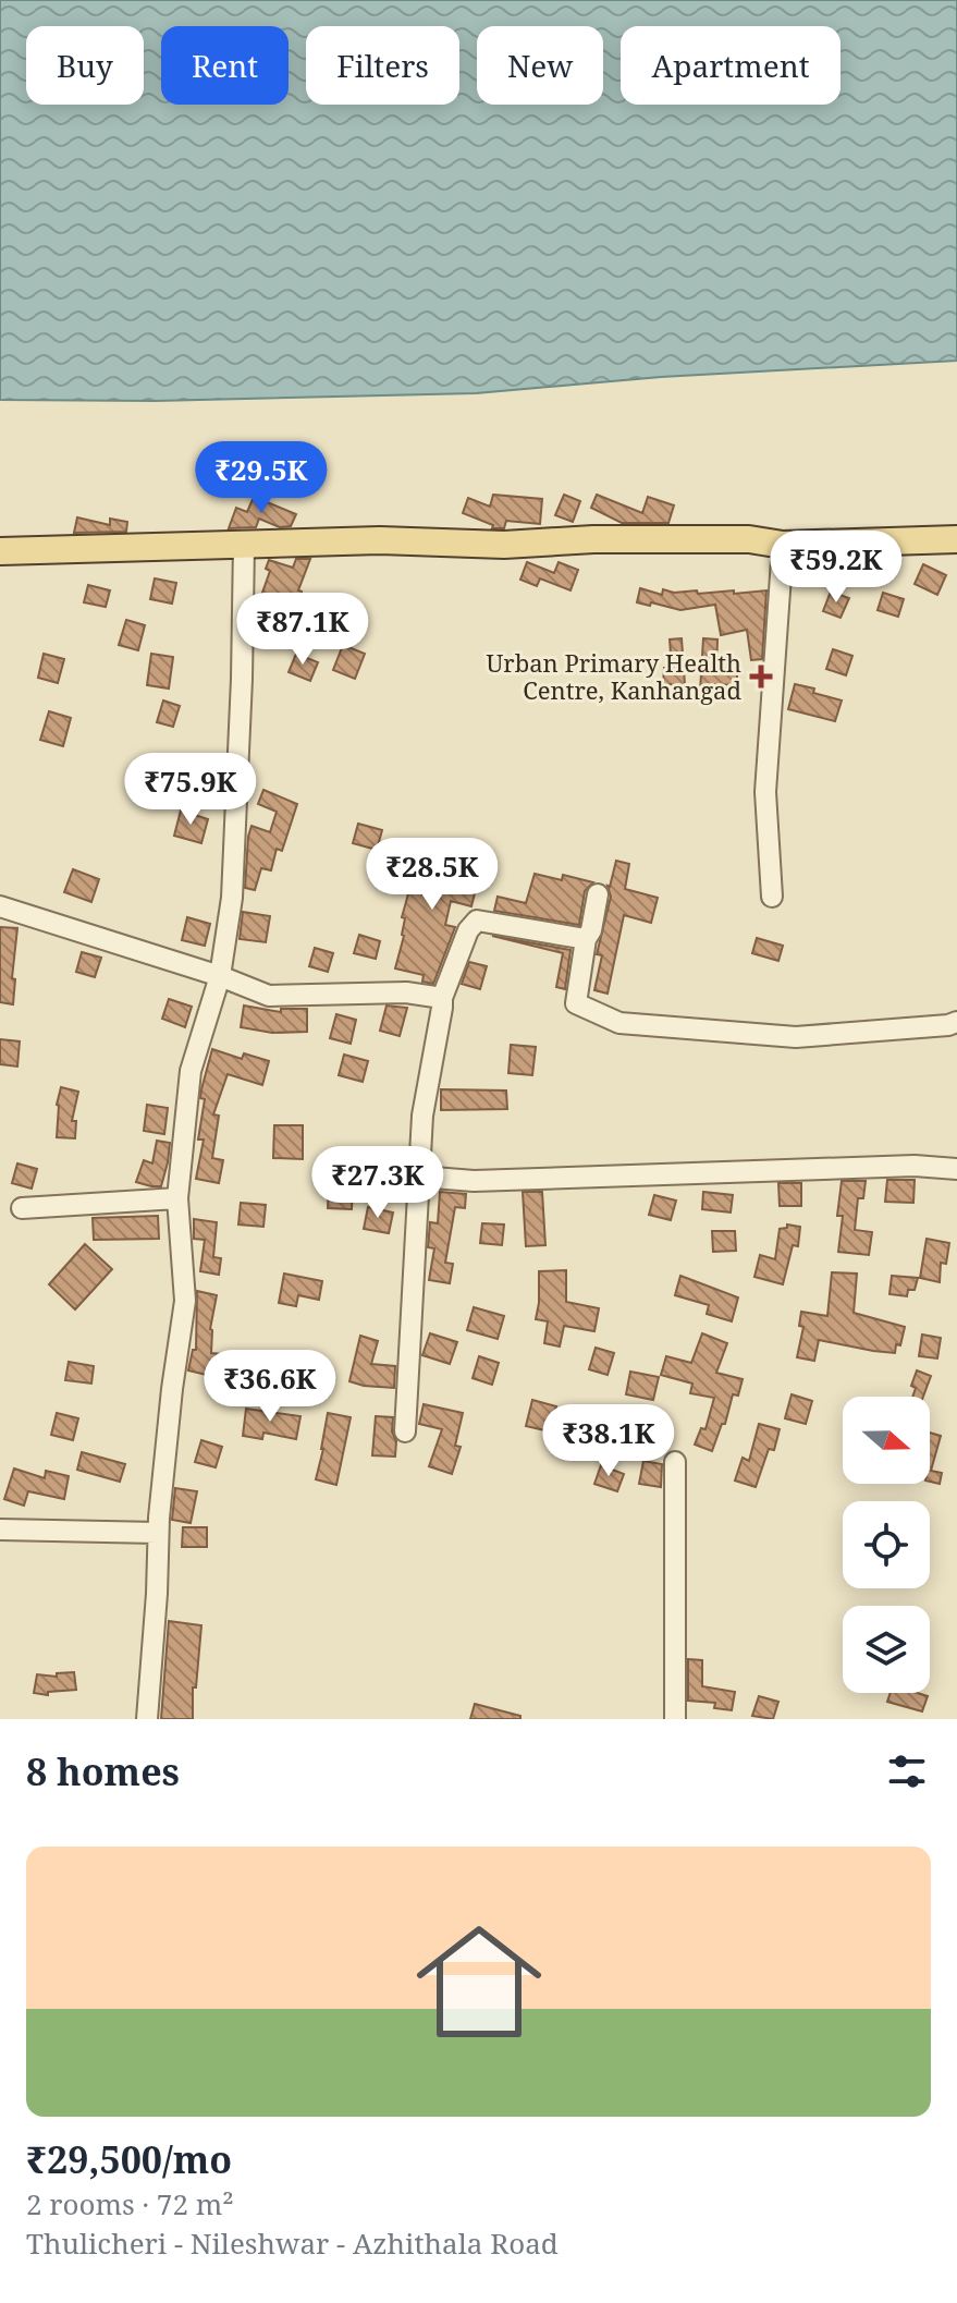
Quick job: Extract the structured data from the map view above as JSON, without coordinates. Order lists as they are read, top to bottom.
{
  "places": {
    "health": ["Urban Primary Health Centre, Kanhangad"]
  },
  "north": "right",
  "page": {
    "chip": [
      "Buy",
      "Rent",
      "Filters",
      "New",
      "Apartment"
    ],
    "price": [
      "₹29.5K",
      "₹59.2K",
      "₹87.1K",
      "₹75.9K",
      "₹28.5K",
      "₹27.3K",
      "₹36.6K",
      "₹38.1K"
    ],
    "heading": "8 homes",
    "list": [
      {
        "name": "₹29,500/mo",
        "note": "2 rooms · 72 m² · Thulicheri - Nileshwar - Azhithala Road"
      }
    ]
  }
}
